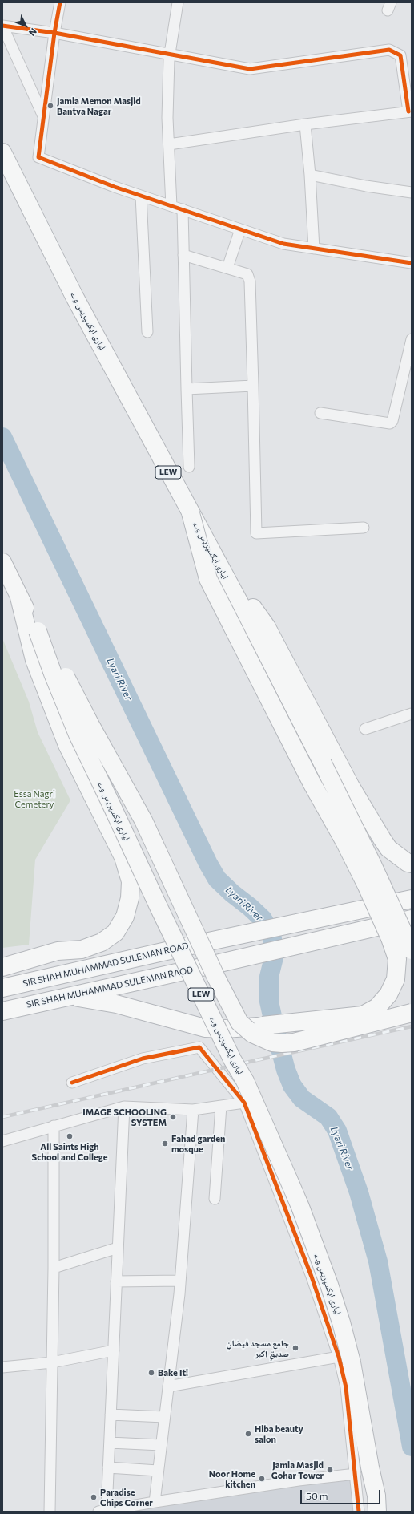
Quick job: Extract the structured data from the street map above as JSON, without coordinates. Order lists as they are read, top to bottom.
{
  "streets": {
    "highway": [
      "لیاری ایکسپریس وے",
      "LEW",
      "SIR SHAH MUHAMMAD SULEMAN ROAD",
      "SIR SHAH MUHAMMAD SULEMAN RAOD"
    ]
  },
  "crossings": [
    ["لیاری ایکسپریس وے", "LEW"],
    ["LEW", "SIR SHAH MUHAMMAD SULEMAN RAOD"]
  ],
  "water": ["Lyari River"],
  "parks": ["Essa Nagri Cemetery"],
  "places": [
    "Jamia Memon Masjid Bantva Nagar",
    "IMAGE SCHOOLING SYSTEM",
    "All Saints High School and College",
    "Fahad garden mosque",
    "جامع مسجد فیضانِ صدیقِ اکبر",
    "Bake It!",
    "Hiba beauty salon",
    "Jamia Masjid Gohar Tower",
    "Noor Home kitchen",
    "Paradise Chips Corner"
  ],
  "scale_bar": "50 m",
  "north": "bottom right"
}
